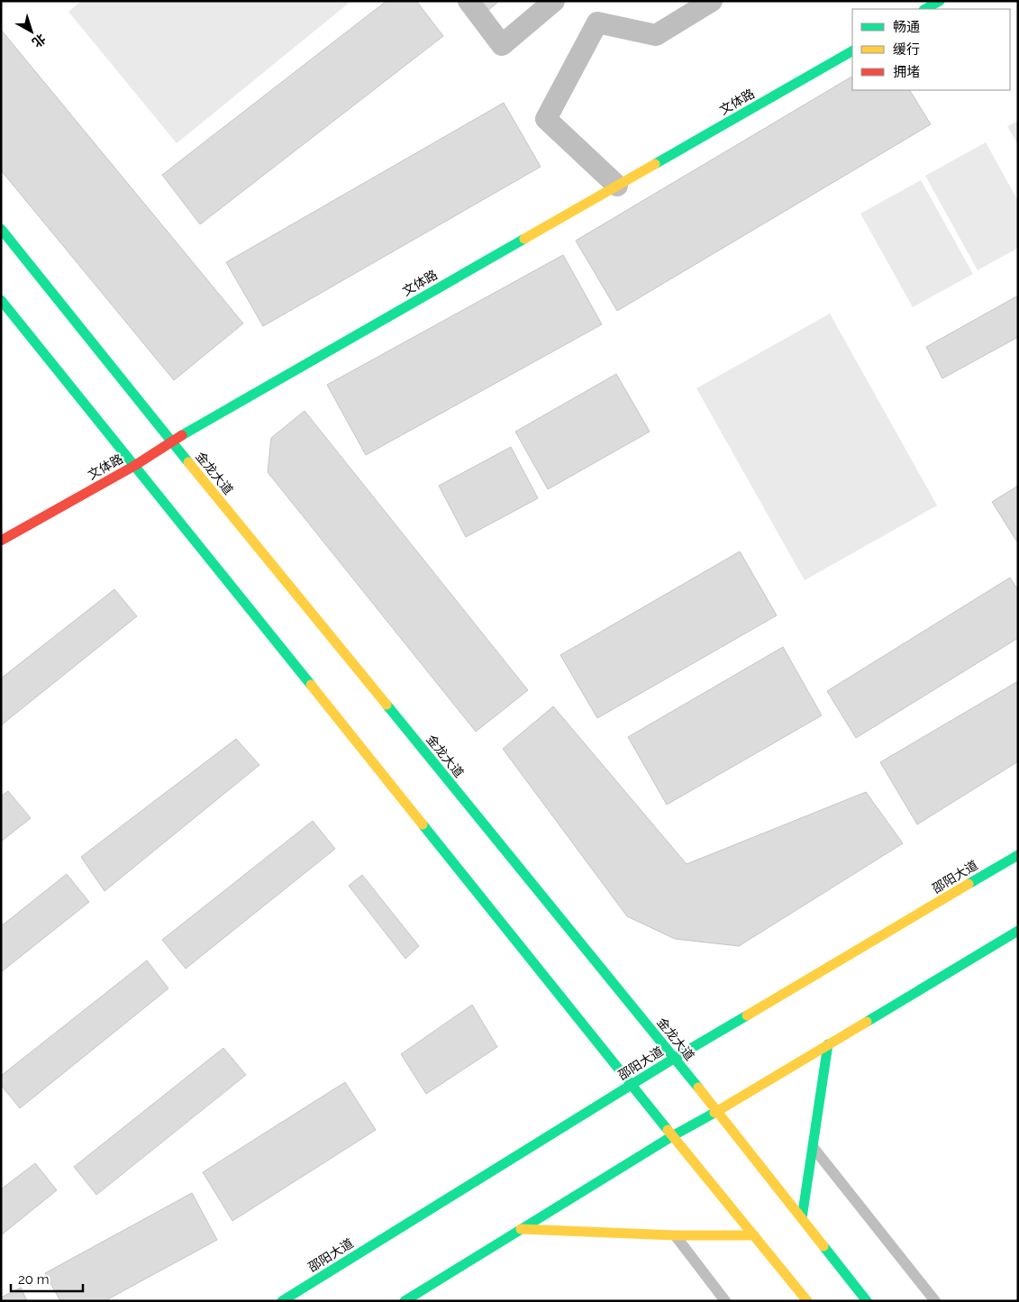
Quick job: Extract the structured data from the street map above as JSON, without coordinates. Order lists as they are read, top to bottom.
{
  "streets": {
    "main road": ["文体路", "金龙大道", "邵阳大道"]
  },
  "crossings": [
    ["文体路", "金龙大道"],
    ["金龙大道", "邵阳大道"]
  ],
  "legend": ["畅通", "缓行", "拥堵"],
  "scale_bar": "20 m",
  "north": "bottom right"
}
